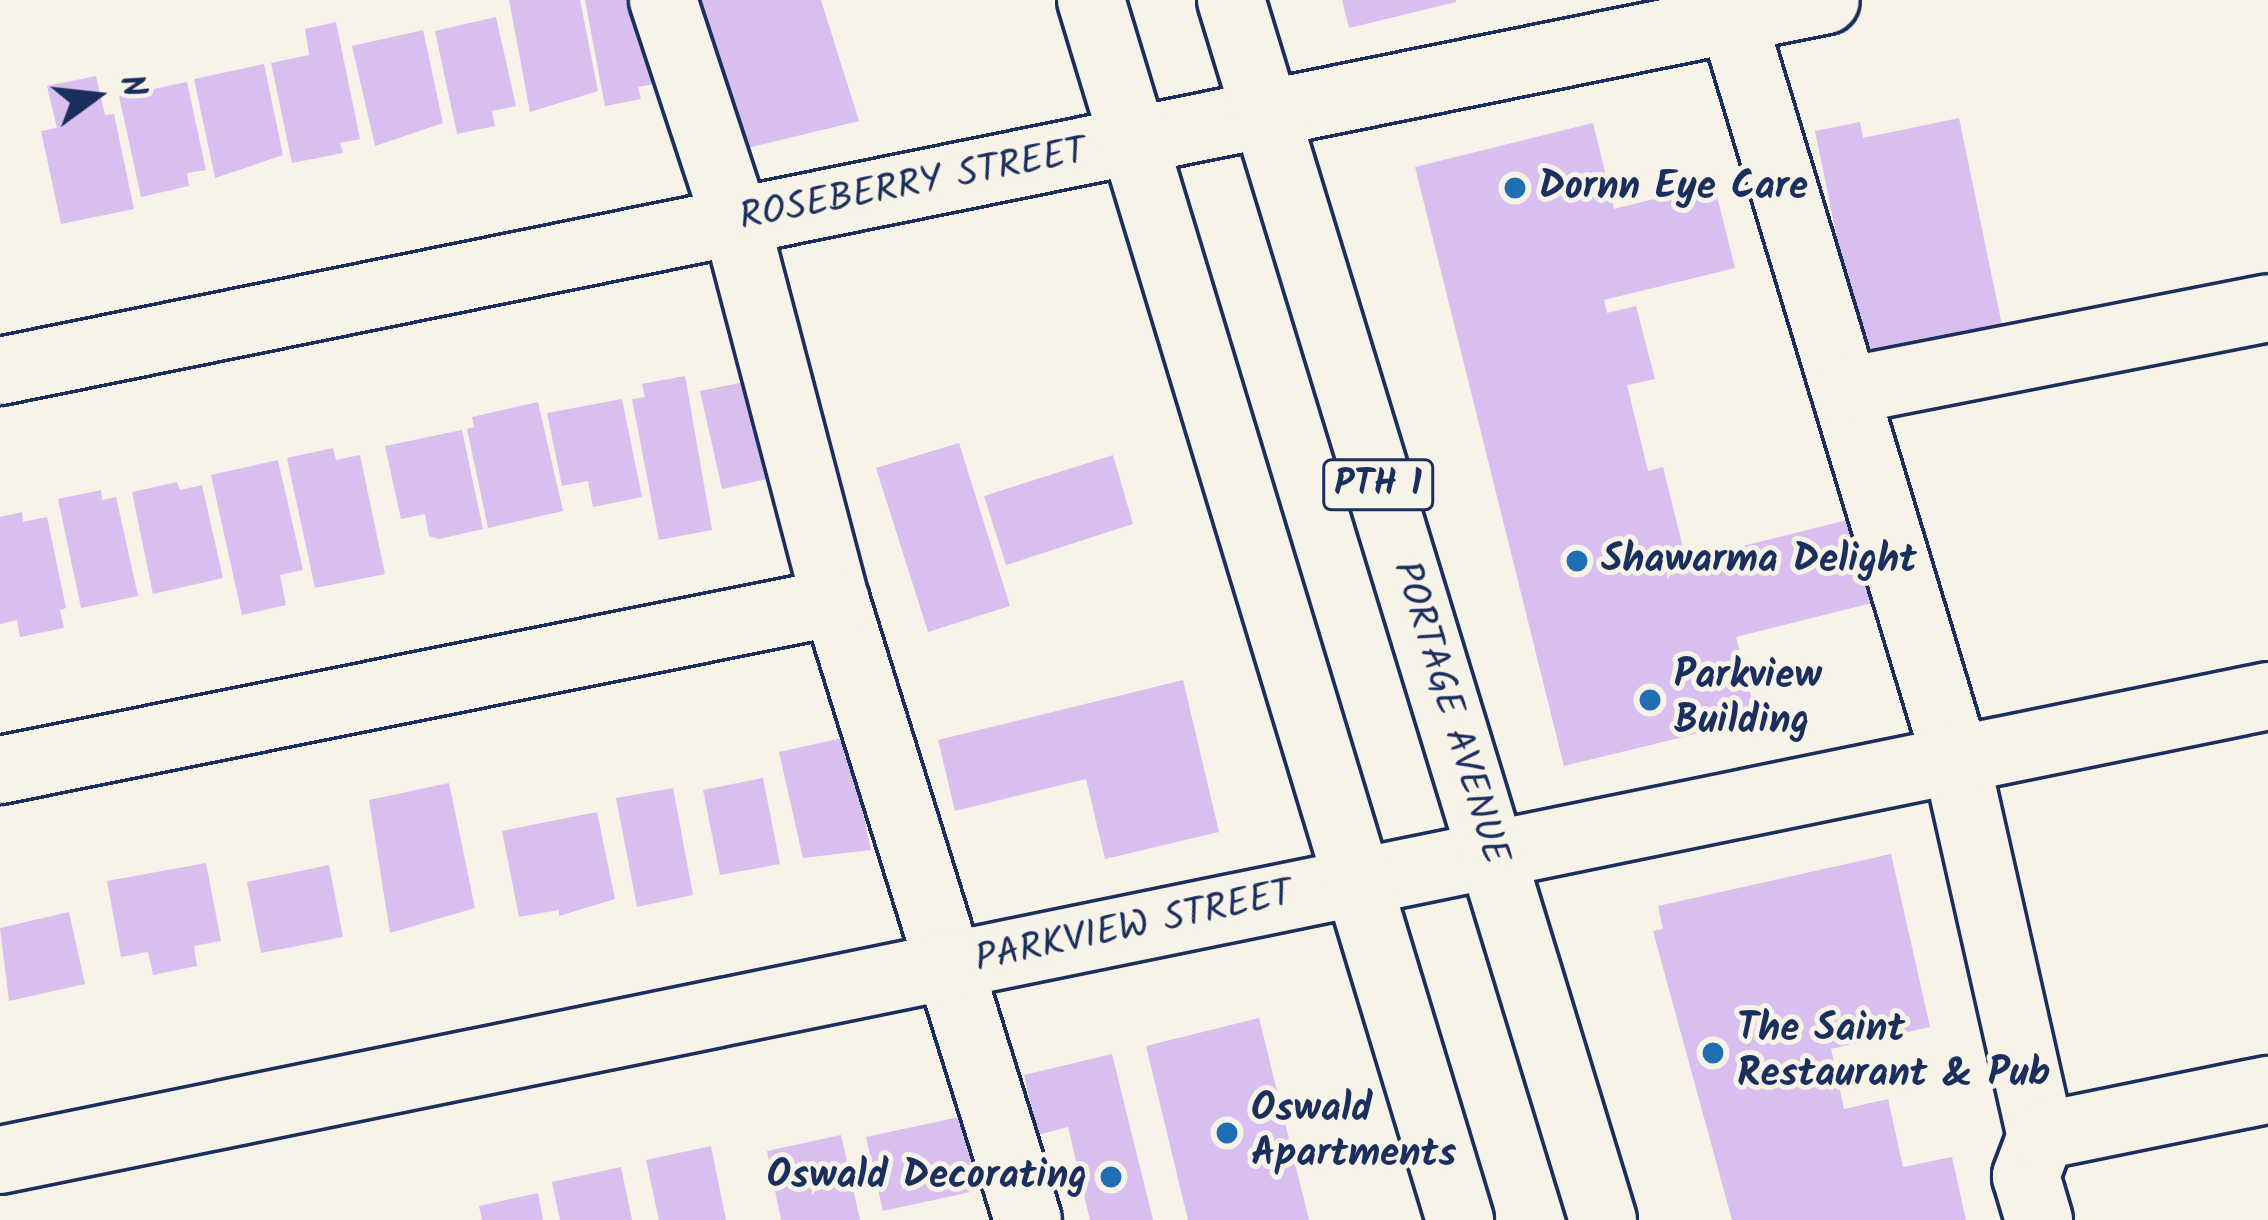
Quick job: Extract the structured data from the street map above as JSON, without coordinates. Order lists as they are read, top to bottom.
{
  "streets": {
    "main road": [
      "ROSEBERRY STREET",
      "PTH 1",
      "PORTAGE AVENUE",
      "PARKVIEW STREET"
    ]
  },
  "crossings": [
    ["ROSEBERRY STREET", "PORTAGE AVENUE"],
    ["PORTAGE AVENUE", "PARKVIEW STREET"]
  ],
  "places": [
    "Dornn Eye Care",
    "Shawarma Delight",
    "Parkview Building",
    "The Saint Restaurant & Pub",
    "Oswald Apartments",
    "Oswald Decorating"
  ],
  "north": "right"
}
